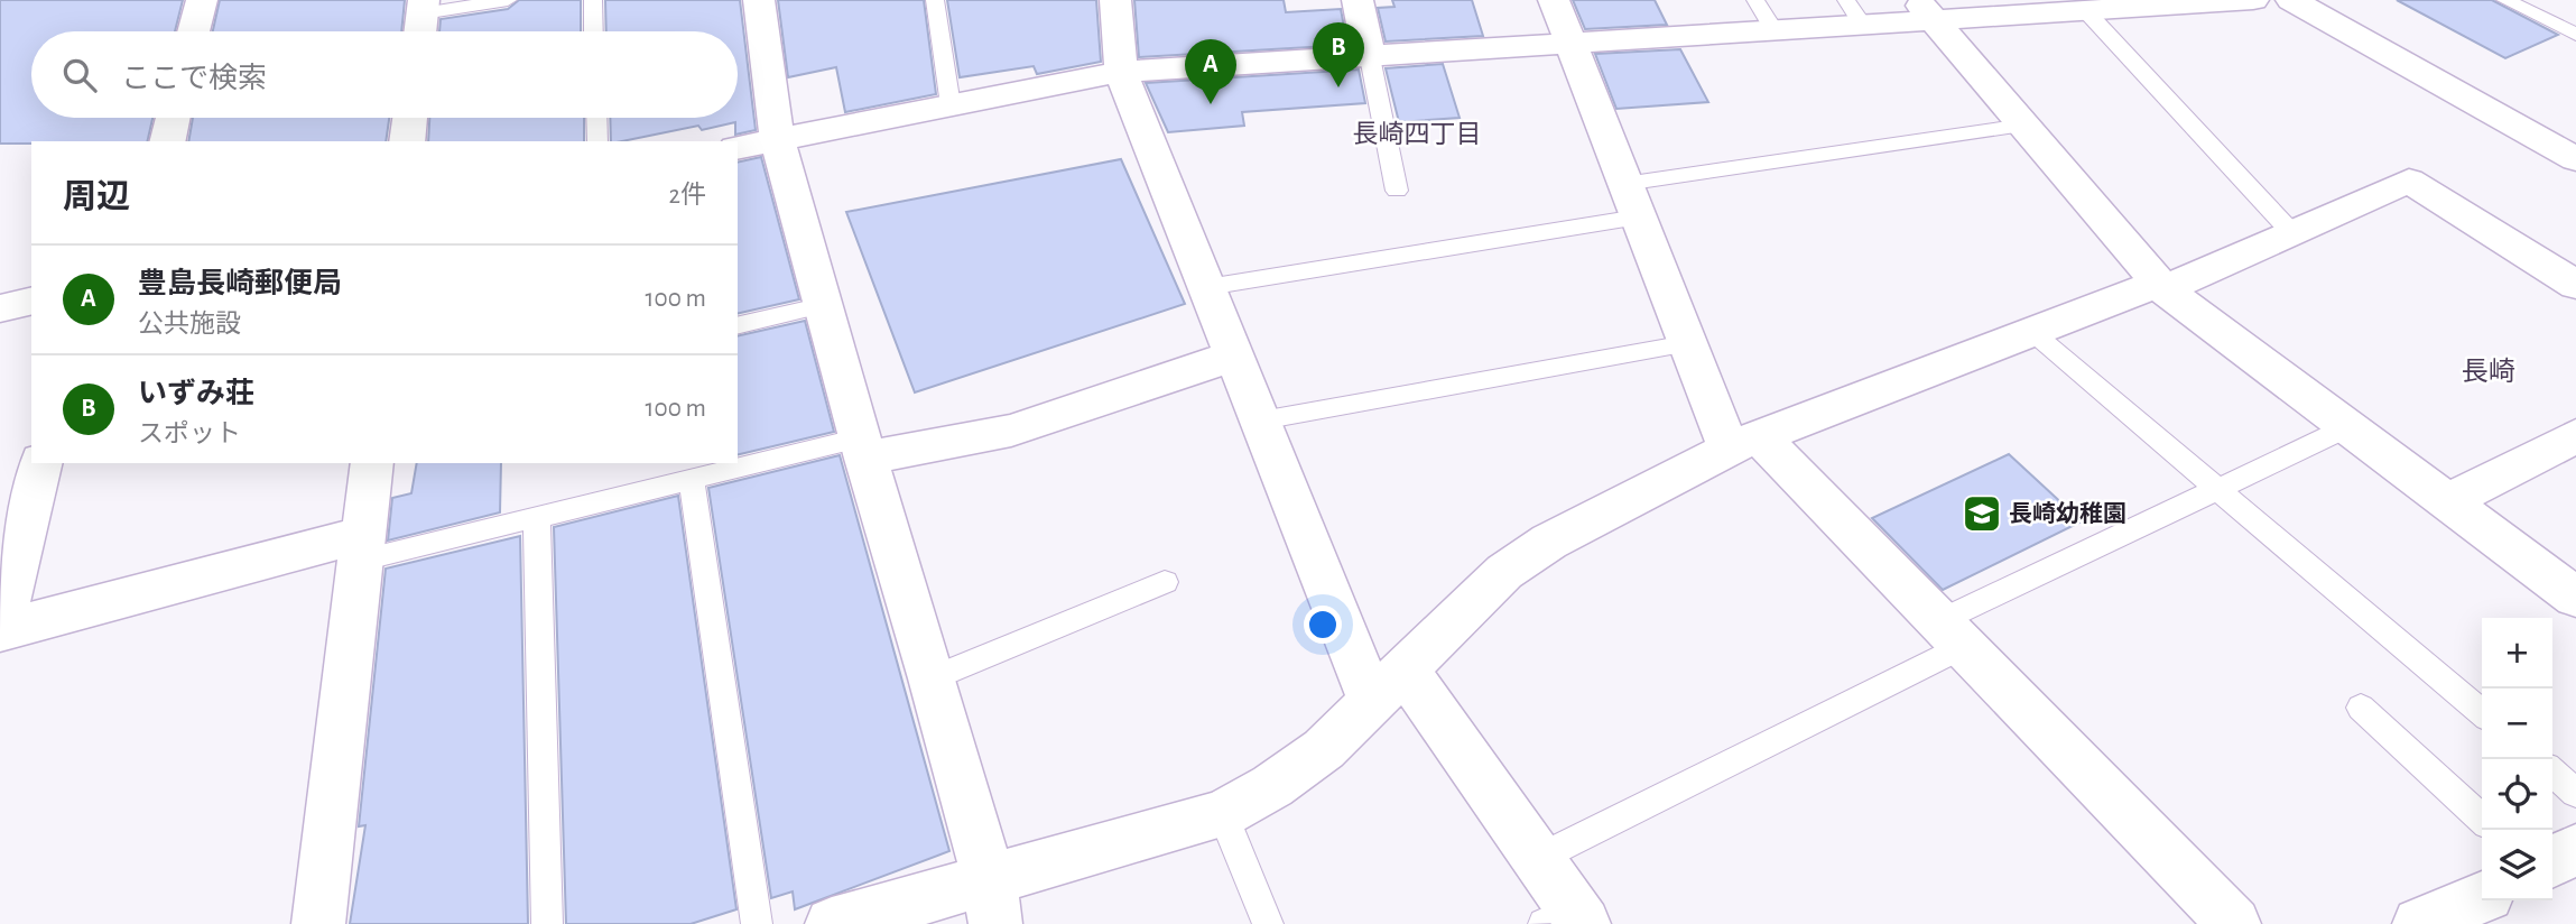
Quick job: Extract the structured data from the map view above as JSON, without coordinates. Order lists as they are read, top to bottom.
{
  "districts": ["長崎四丁目", "長崎"],
  "places": {
    "school or university": ["長崎幼稚園"]
  },
  "page": {
    "pins": ["B", "A"],
    "search": "ここで検索",
    "heading": ["周辺", "2件"],
    "list": [
      {
        "mark": "A",
        "name": "豊島長崎郵便局",
        "note": "公共施設",
        "value": "100 m"
      },
      {
        "mark": "B",
        "name": "いずみ荘",
        "note": "スポット",
        "value": "100 m"
      }
    ],
    "map_buttons": ["+", "−"]
  }
}
